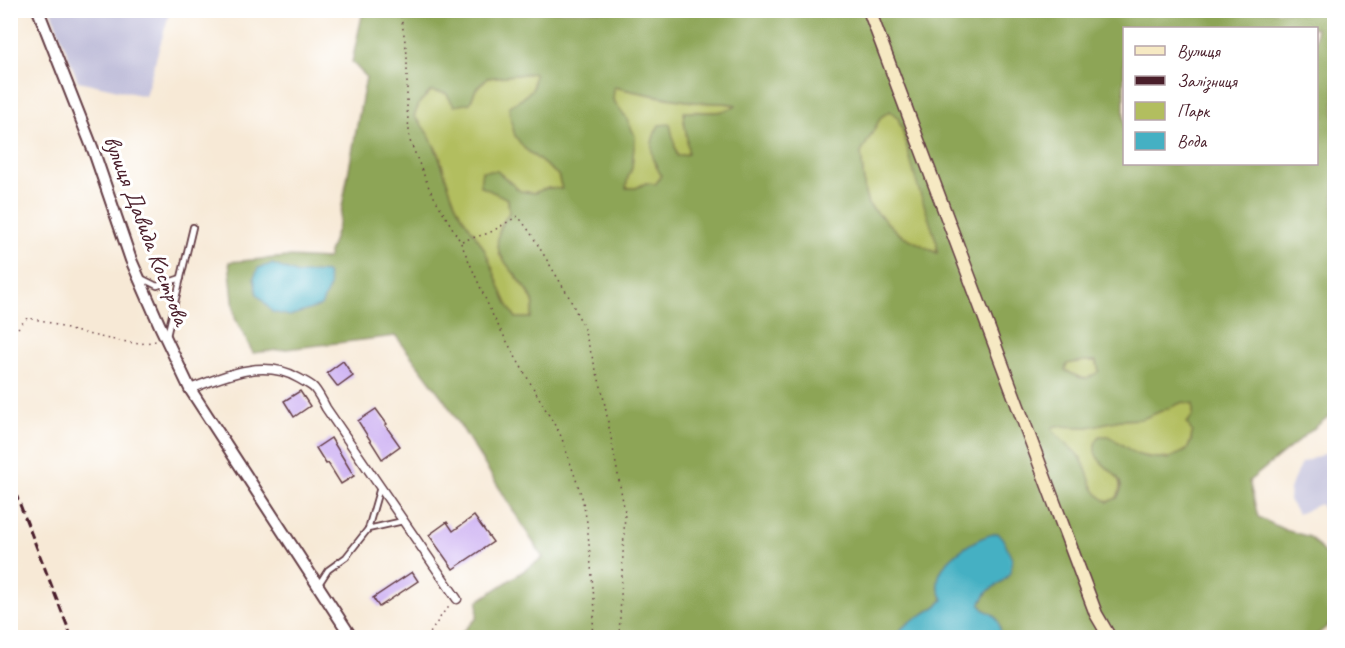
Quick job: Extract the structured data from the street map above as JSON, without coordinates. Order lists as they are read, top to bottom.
{
  "streets": {
    "street": ["вулиця Давида Кострова"]
  },
  "legend": [
    "Вулиця",
    "Залізниця",
    "Парк",
    "Вода"
  ]
}
